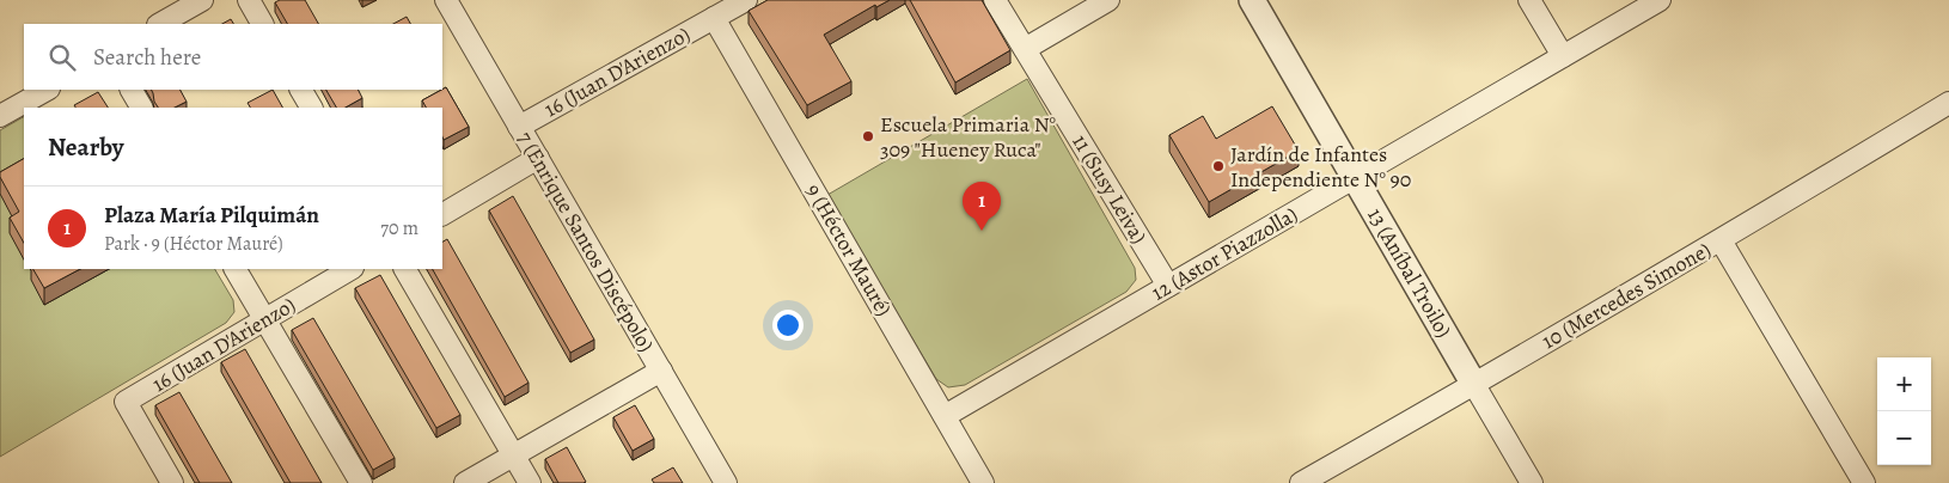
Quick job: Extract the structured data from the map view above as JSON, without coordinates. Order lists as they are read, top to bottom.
{
  "streets": {
    "street": [
      "16 (Juan D'Arienzo)",
      "11 (Susy Leiva)",
      "7 (Enrique Santos Discépolo)",
      "9 (Héctor Mauré)",
      "12 (Astor Piazzolla)",
      "13 (Aníbal Troilo)",
      "10 (Mercedes Simone)"
    ]
  },
  "crossings": [
    ["16 (Juan D'Arienzo)", "7 (Enrique Santos Discépolo)"],
    ["16 (Juan D'Arienzo)", "9 (Héctor Mauré)"],
    ["11 (Susy Leiva)", "12 (Astor Piazzolla)"],
    ["9 (Héctor Mauré)", "12 (Astor Piazzolla)"],
    ["12 (Astor Piazzolla)", "13 (Aníbal Troilo)"],
    ["13 (Aníbal Troilo)", "10 (Mercedes Simone)"]
  ],
  "places": ["Escuela Primaria N° 309 \"Hueney Ruca\"", "Jardín de Infantes Independiente N° 90"],
  "page": {
    "search": "Search here",
    "heading": "Nearby",
    "pins": "1",
    "list": [
      {
        "mark": "1",
        "name": "Plaza María Pilquimán",
        "note": "Park · 9 (Héctor Mauré)",
        "value": "70 m"
      }
    ],
    "map_buttons": ["+", "−"]
  }
}
